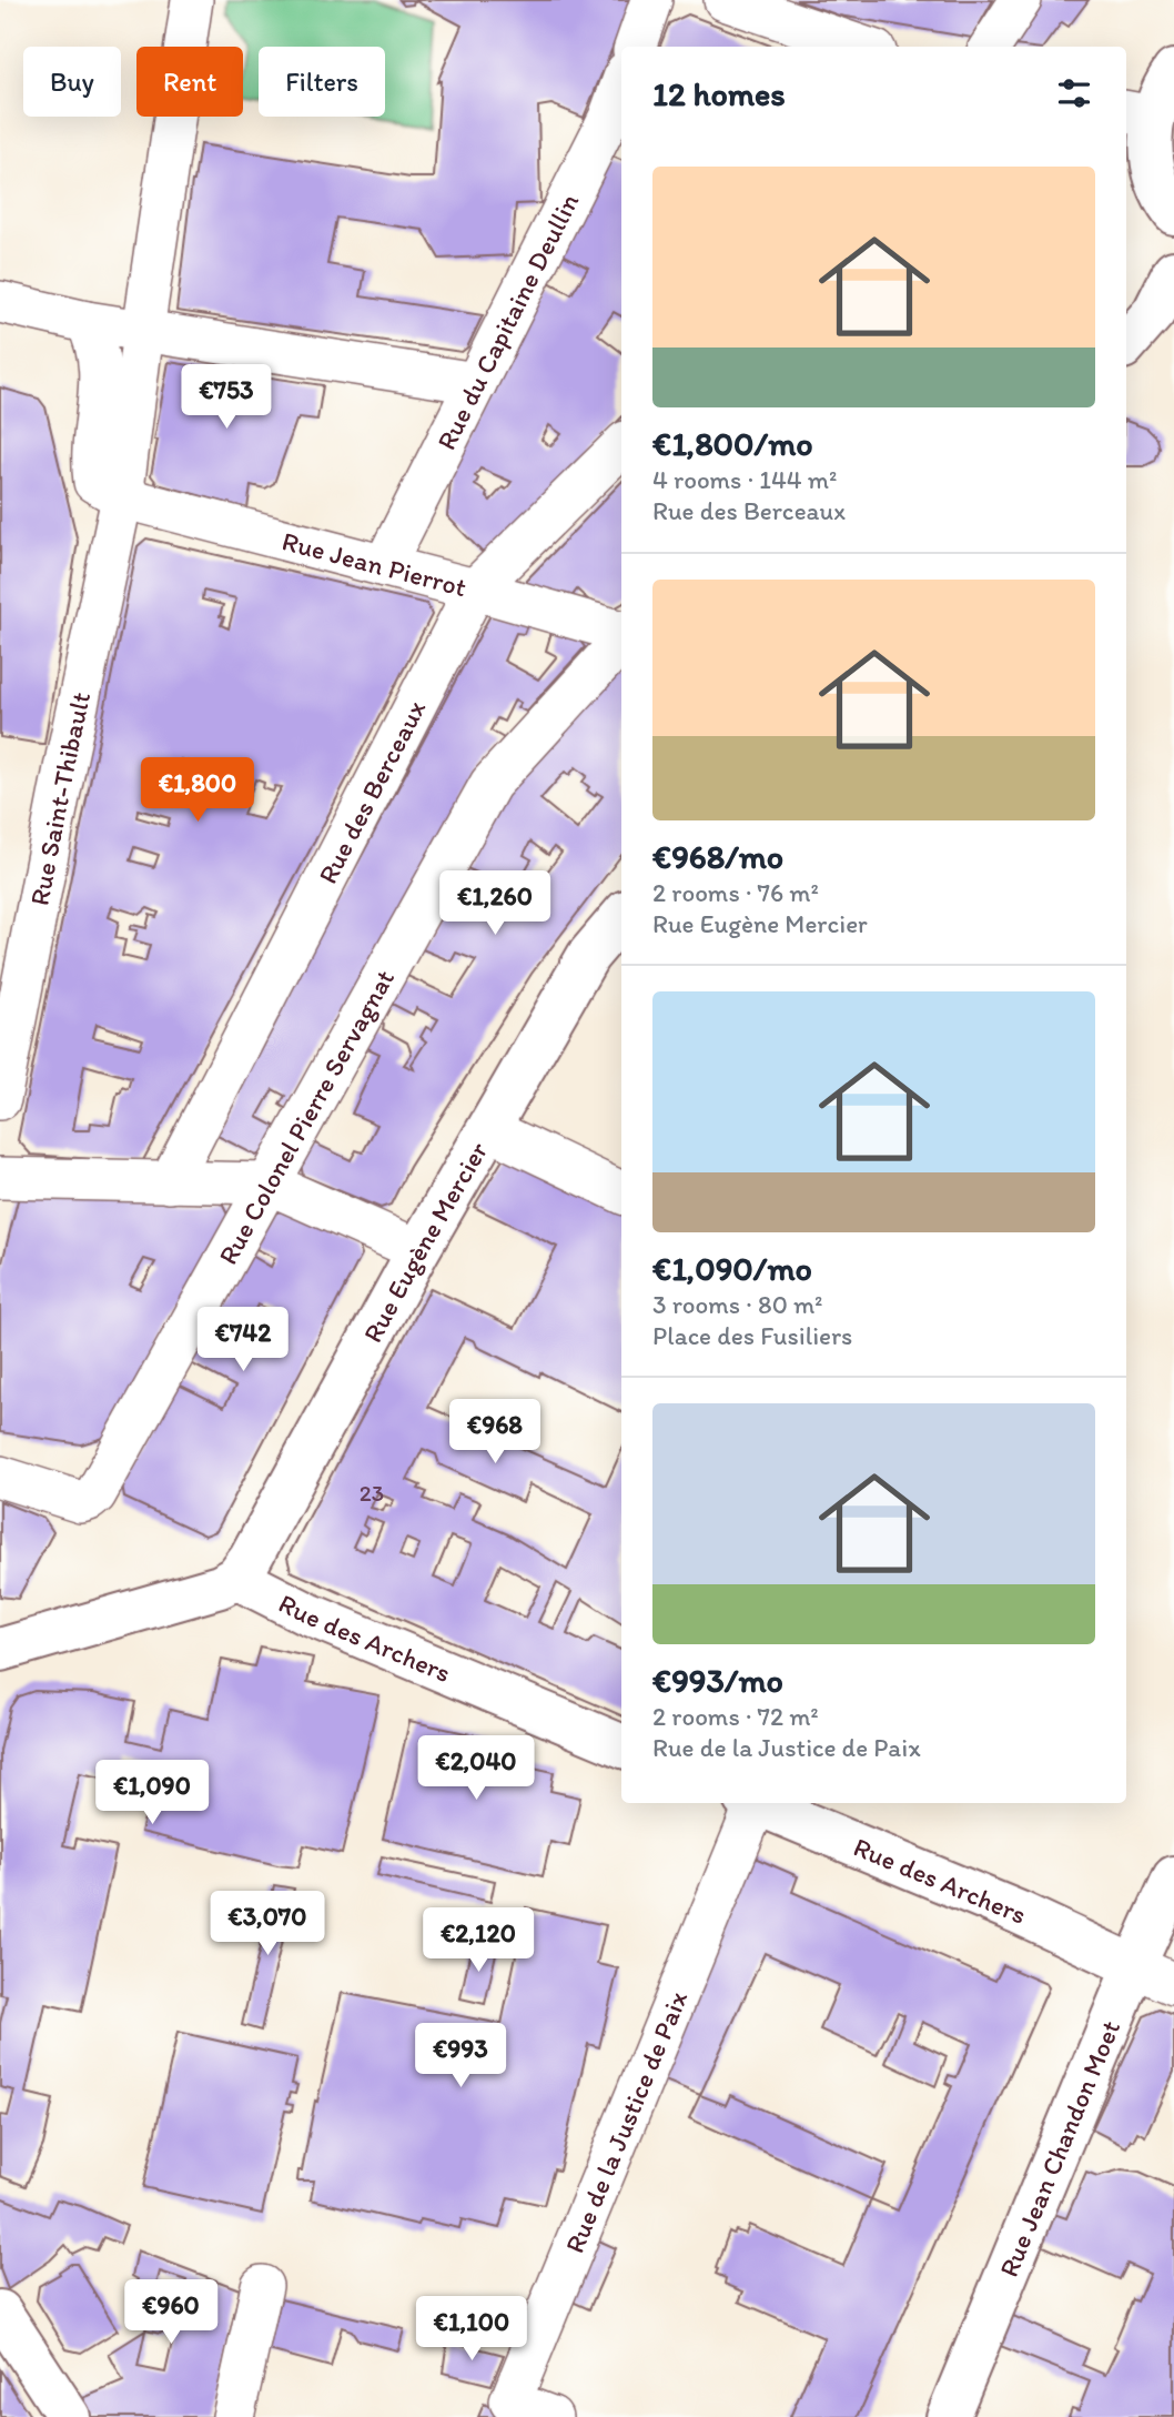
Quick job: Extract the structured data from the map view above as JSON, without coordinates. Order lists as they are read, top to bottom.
{
  "streets": {
    "main road": ["Rue Eugène Mercier", "Rue des Archers", "Rue Jean Chandon Moet"],
    "street": [
      "Rue du Capitaine Deullin",
      "Rue Jean Pierrot",
      "Rue des Berceaux",
      "Rue Saint-Thibault",
      "Rue Colonel Pierre Servagnat",
      "Rue de la Justice de Paix"
    ]
  },
  "crossings": [
    ["Rue du Capitaine Deullin", "Rue Jean Pierrot"],
    ["Rue Jean Pierrot", "Rue des Berceaux"],
    ["Rue Jean Pierrot", "Rue Saint-Thibault"],
    ["Rue Eugène Mercier", "Rue des Archers"],
    ["Rue des Archers", "Rue Jean Chandon Moet"]
  ],
  "house_numbers": ["23"],
  "page": {
    "chip": ["Buy", "Rent", "Filters"],
    "heading": "12 homes",
    "list": [
      {
        "name": "€1,800/mo",
        "note": "4 rooms · 144 m² · Rue des Berceaux"
      },
      {
        "name": "€968/mo",
        "note": "2 rooms · 76 m² · Rue Eugène Mercier"
      },
      {
        "name": "€1,090/mo",
        "note": "3 rooms · 80 m² · Place des Fusiliers"
      },
      {
        "name": "€993/mo",
        "note": "2 rooms · 72 m² · Rue de la Justice de Paix"
      }
    ],
    "price": [
      "€753",
      "€1,800",
      "€1,260",
      "€742",
      "€968",
      "€2,040",
      "€1,090",
      "€3,070",
      "€2,120",
      "€993",
      "€960",
      "€1,100"
    ]
  }
}
